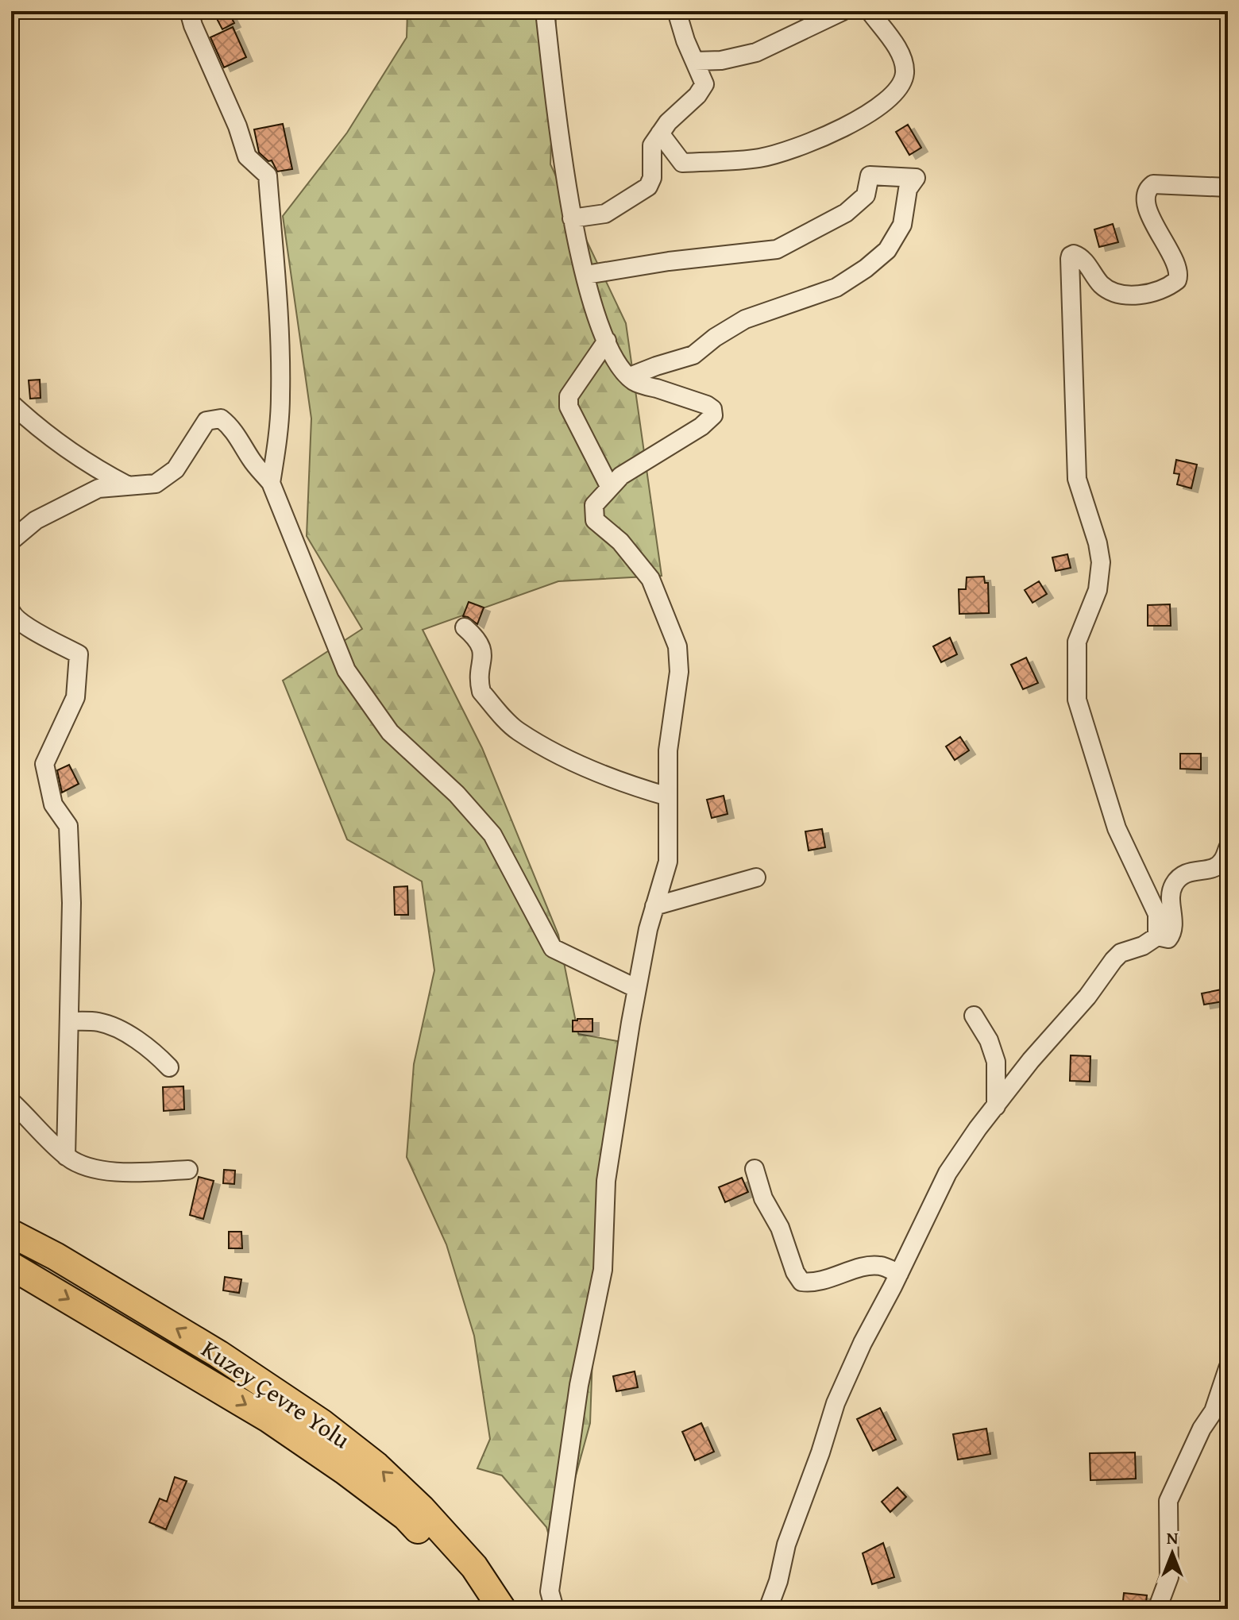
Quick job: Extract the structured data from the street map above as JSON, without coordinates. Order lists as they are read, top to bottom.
{
  "streets": {
    "main road": ["Kuzey Çevre Yolu"]
  },
  "north": "top"
}
